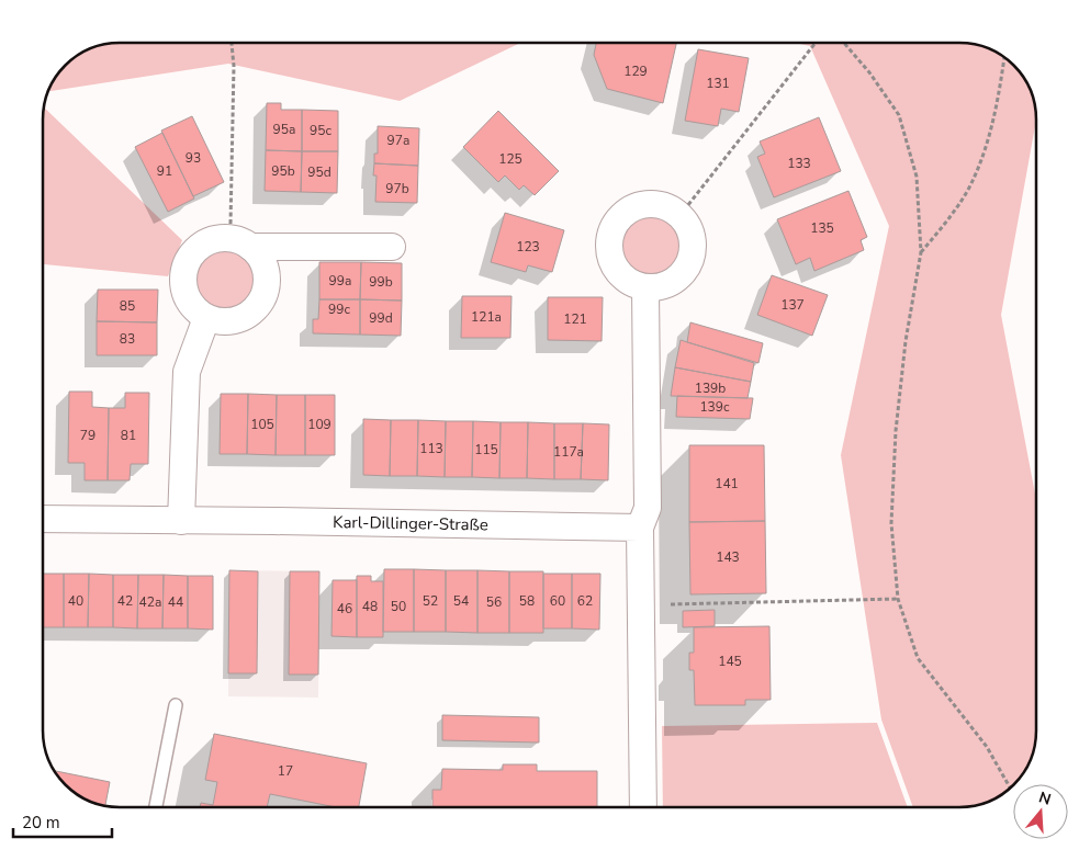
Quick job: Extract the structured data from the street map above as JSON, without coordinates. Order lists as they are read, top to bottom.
{
  "streets": {
    "street": ["Karl-Dillinger-Straße"]
  },
  "house_numbers": [
    "129",
    "131",
    "95a",
    "95c",
    "97a",
    "93",
    "125",
    "133",
    "91",
    "95b",
    "95d",
    "97b",
    "135",
    "123",
    "99a",
    "99b",
    "137",
    "85",
    "99c",
    "121a",
    "99d",
    "121",
    "83",
    "139b",
    "139c",
    "105",
    "109",
    "79",
    "81",
    "113",
    "115",
    "117a",
    "141",
    "143",
    "40",
    "42",
    "52",
    "54",
    "58",
    "60",
    "62",
    "42a",
    "44",
    "56",
    "48",
    "50",
    "46",
    "145",
    "17"
  ],
  "scale_bar": "20 m",
  "north": "top"
}
